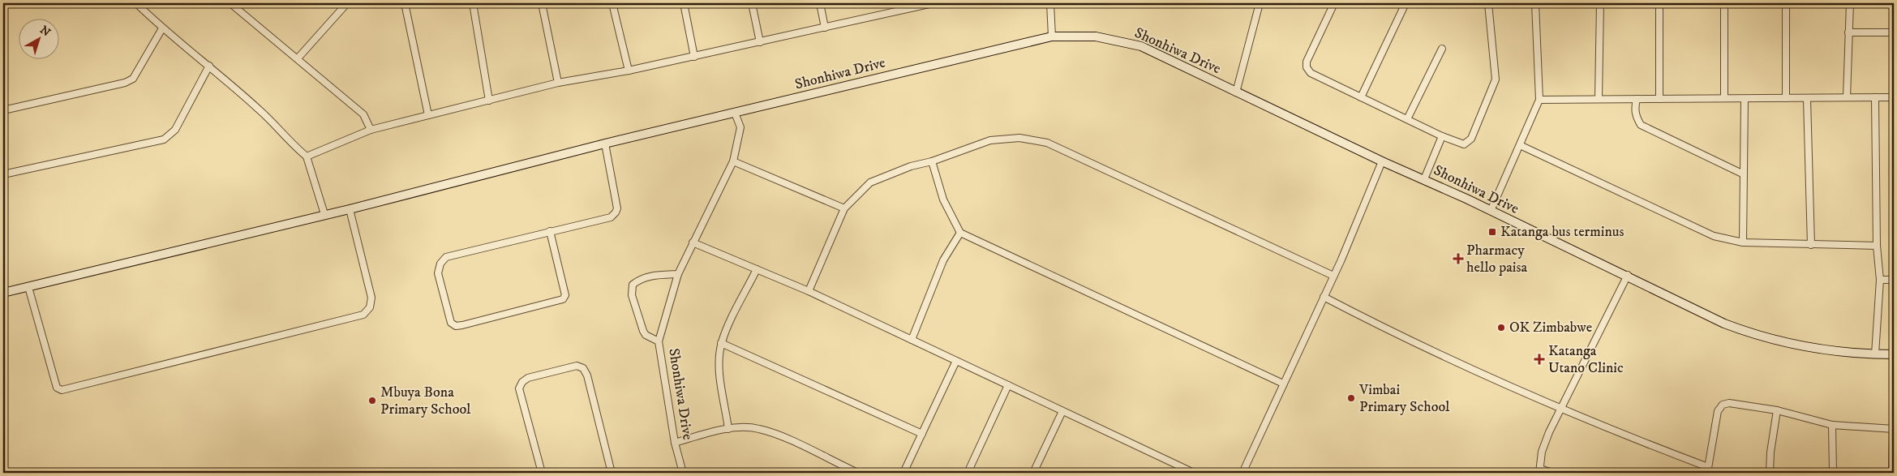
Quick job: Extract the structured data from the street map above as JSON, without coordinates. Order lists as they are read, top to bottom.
{
  "streets": {
    "street": ["Shonhiwa Drive"]
  },
  "places": {
    "transit": ["Katanga bus terminus"],
    "health": ["Pharmacy hello paisa", "Katanga Utano Clinic"],
    "other": ["OK Zimbabwe", "Vimbai Primary School", "Mbuya Bona Primary School"]
  },
  "north": "top right"
}
